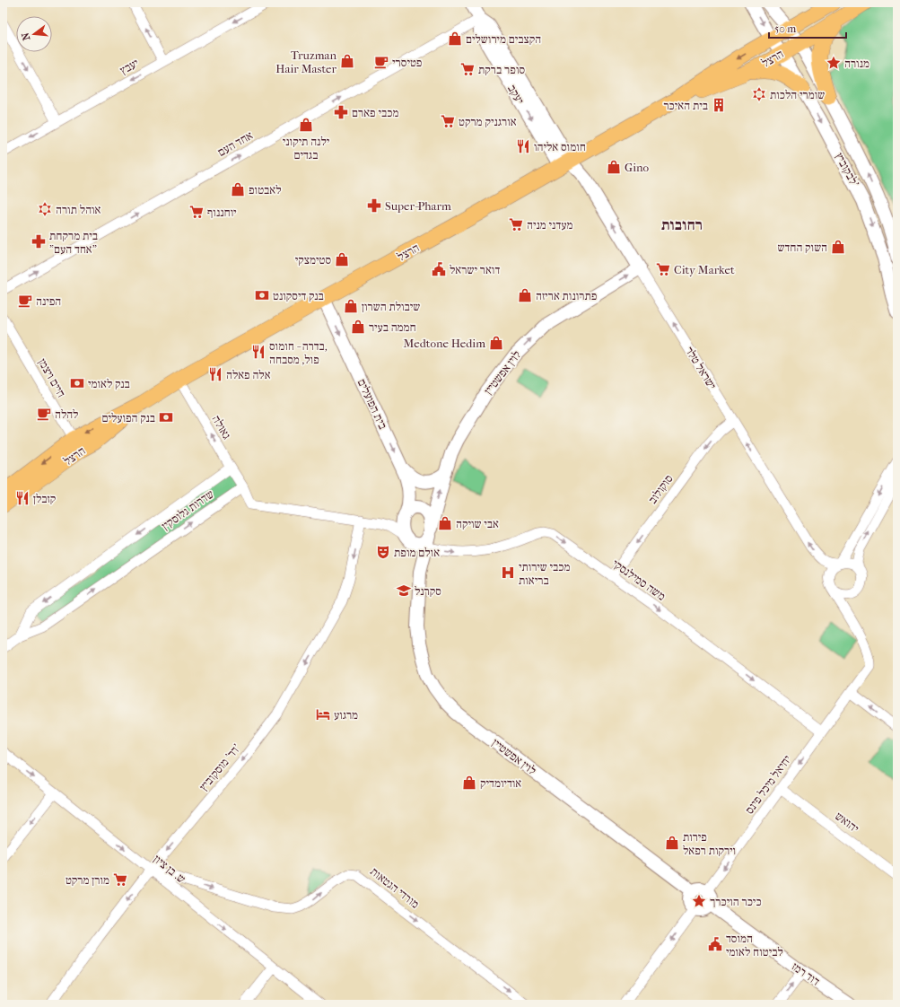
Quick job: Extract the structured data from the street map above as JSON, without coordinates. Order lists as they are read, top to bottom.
{
  "streets": {
    "main road": ["הרצל"],
    "street": [
      "יעבץ",
      "יעקב",
      "אחד העם",
      "לבקוביץ'",
      "ישראל טלר",
      "לוין אפשטיין",
      "חיים ויצמן",
      "בית הפועלים",
      "גאולה",
      "סוקולוב",
      "שדרות גלוסקין",
      "משה סמילנסקי",
      "דר' מוסקוביץ'",
      "יחיאל מיכל פינס",
      "יהואש",
      "ש. בן ציון",
      "מורדי הגטאות",
      "דוד רמז"
    ]
  },
  "crossings": [
    ["הרצל", "יעקב"],
    ["הרצל", "לבקוביץ'"],
    ["הרצל", "ישראל טלר"],
    ["הרצל", "חיים ויצמן"],
    ["הרצל", "בית הפועלים"],
    ["הרצל", "גאולה"],
    ["יעקב", "אחד העם"],
    ["יעקב", "ישראל טלר"],
    ["ישראל טלר", "לוין אפשטיין"],
    ["ישראל טלר", "סוקולוב"],
    ["לוין אפשטיין", "בית הפועלים"],
    ["לוין אפשטיין", "משה סמילנסקי"],
    ["לוין אפשטיין", "יחיאל מיכל פינס"],
    ["לוין אפשטיין", "דוד רמז"],
    ["בית הפועלים", "משה סמילנסקי"],
    ["גאולה", "שדרות גלוסקין"],
    ["סוקולוב", "משה סמילנסקי"],
    ["משה סמילנסקי", "יחיאל מיכל פינס"],
    ["דר' מוסקוביץ'", "ש. בן ציון"],
    ["דר' מוסקוביץ'", "מורדי הגטאות"],
    ["יחיאל מיכל פינס", "יהואש"],
    ["יחיאל מיכל פינס", "דוד רמז"],
    ["ש. בן ציון", "מורדי הגטאות"]
  ],
  "one_way": [
    "יעבץ",
    "אחד העם",
    "ישראל טלר",
    "לוין אפשטיין",
    "בית הפועלים",
    "גאולה",
    "סוקולוב",
    "משה סמילנסקי",
    "דר' מוסקוביץ'",
    "יחיאל מיכל פינס",
    "ש. בן ציון",
    "מורדי הגטאות"
  ],
  "districts": ["רחובות"],
  "places": {
    "shop": [
      "הקצבים מירושלים",
      "Truzman Hair Master",
      "ילנה תיקוני בגדים",
      "Gino",
      "לאבטופ",
      "השוק החדש",
      "סטימצקי",
      "פתרונות אריזה",
      "שיבולת השרון",
      "חממה בעיר",
      "Medtone Hedim",
      "אבי שויקה",
      "אודיומדיק",
      "פירות וירקות רפאל"
    ],
    "cafe": ["פטיסרי", "הפינה", "להלה"],
    "place": ["מנורה", "כיכר הויכרך"],
    "supermarket": [
      "סופר ברקת",
      "אורגניק מרקט",
      "יוחננוף",
      "מעדני מניה",
      "City Market",
      "מורן מרקט"
    ],
    "synagogue": ["שומרי הלכות", "אוהל תורה"],
    "building": ["בית האיכר"],
    "pharmacy": ["מכבי פארם", "Super-Pharm", "בית מרקחת \"אחד העם\""],
    "restaurant": [
      "חומוס אליהו",
      "בדרה - חומוס, פול, מסבחה",
      "אלה פאלה",
      "קזבלן"
    ],
    "public building": ["דואר ישראל", "המוסד לביטוח לאומי"],
    "bank": ["בנק דיסקונט", "בנק לאומי", "בנק הפועלים"],
    "theatre": ["אולם מופת"],
    "hospital": ["מכבי שירותי בריאות"],
    "school or university": ["סקרנל"],
    "hotel": ["מרגוע"]
  },
  "scale_bar": "50 m",
  "north": "left"
}
